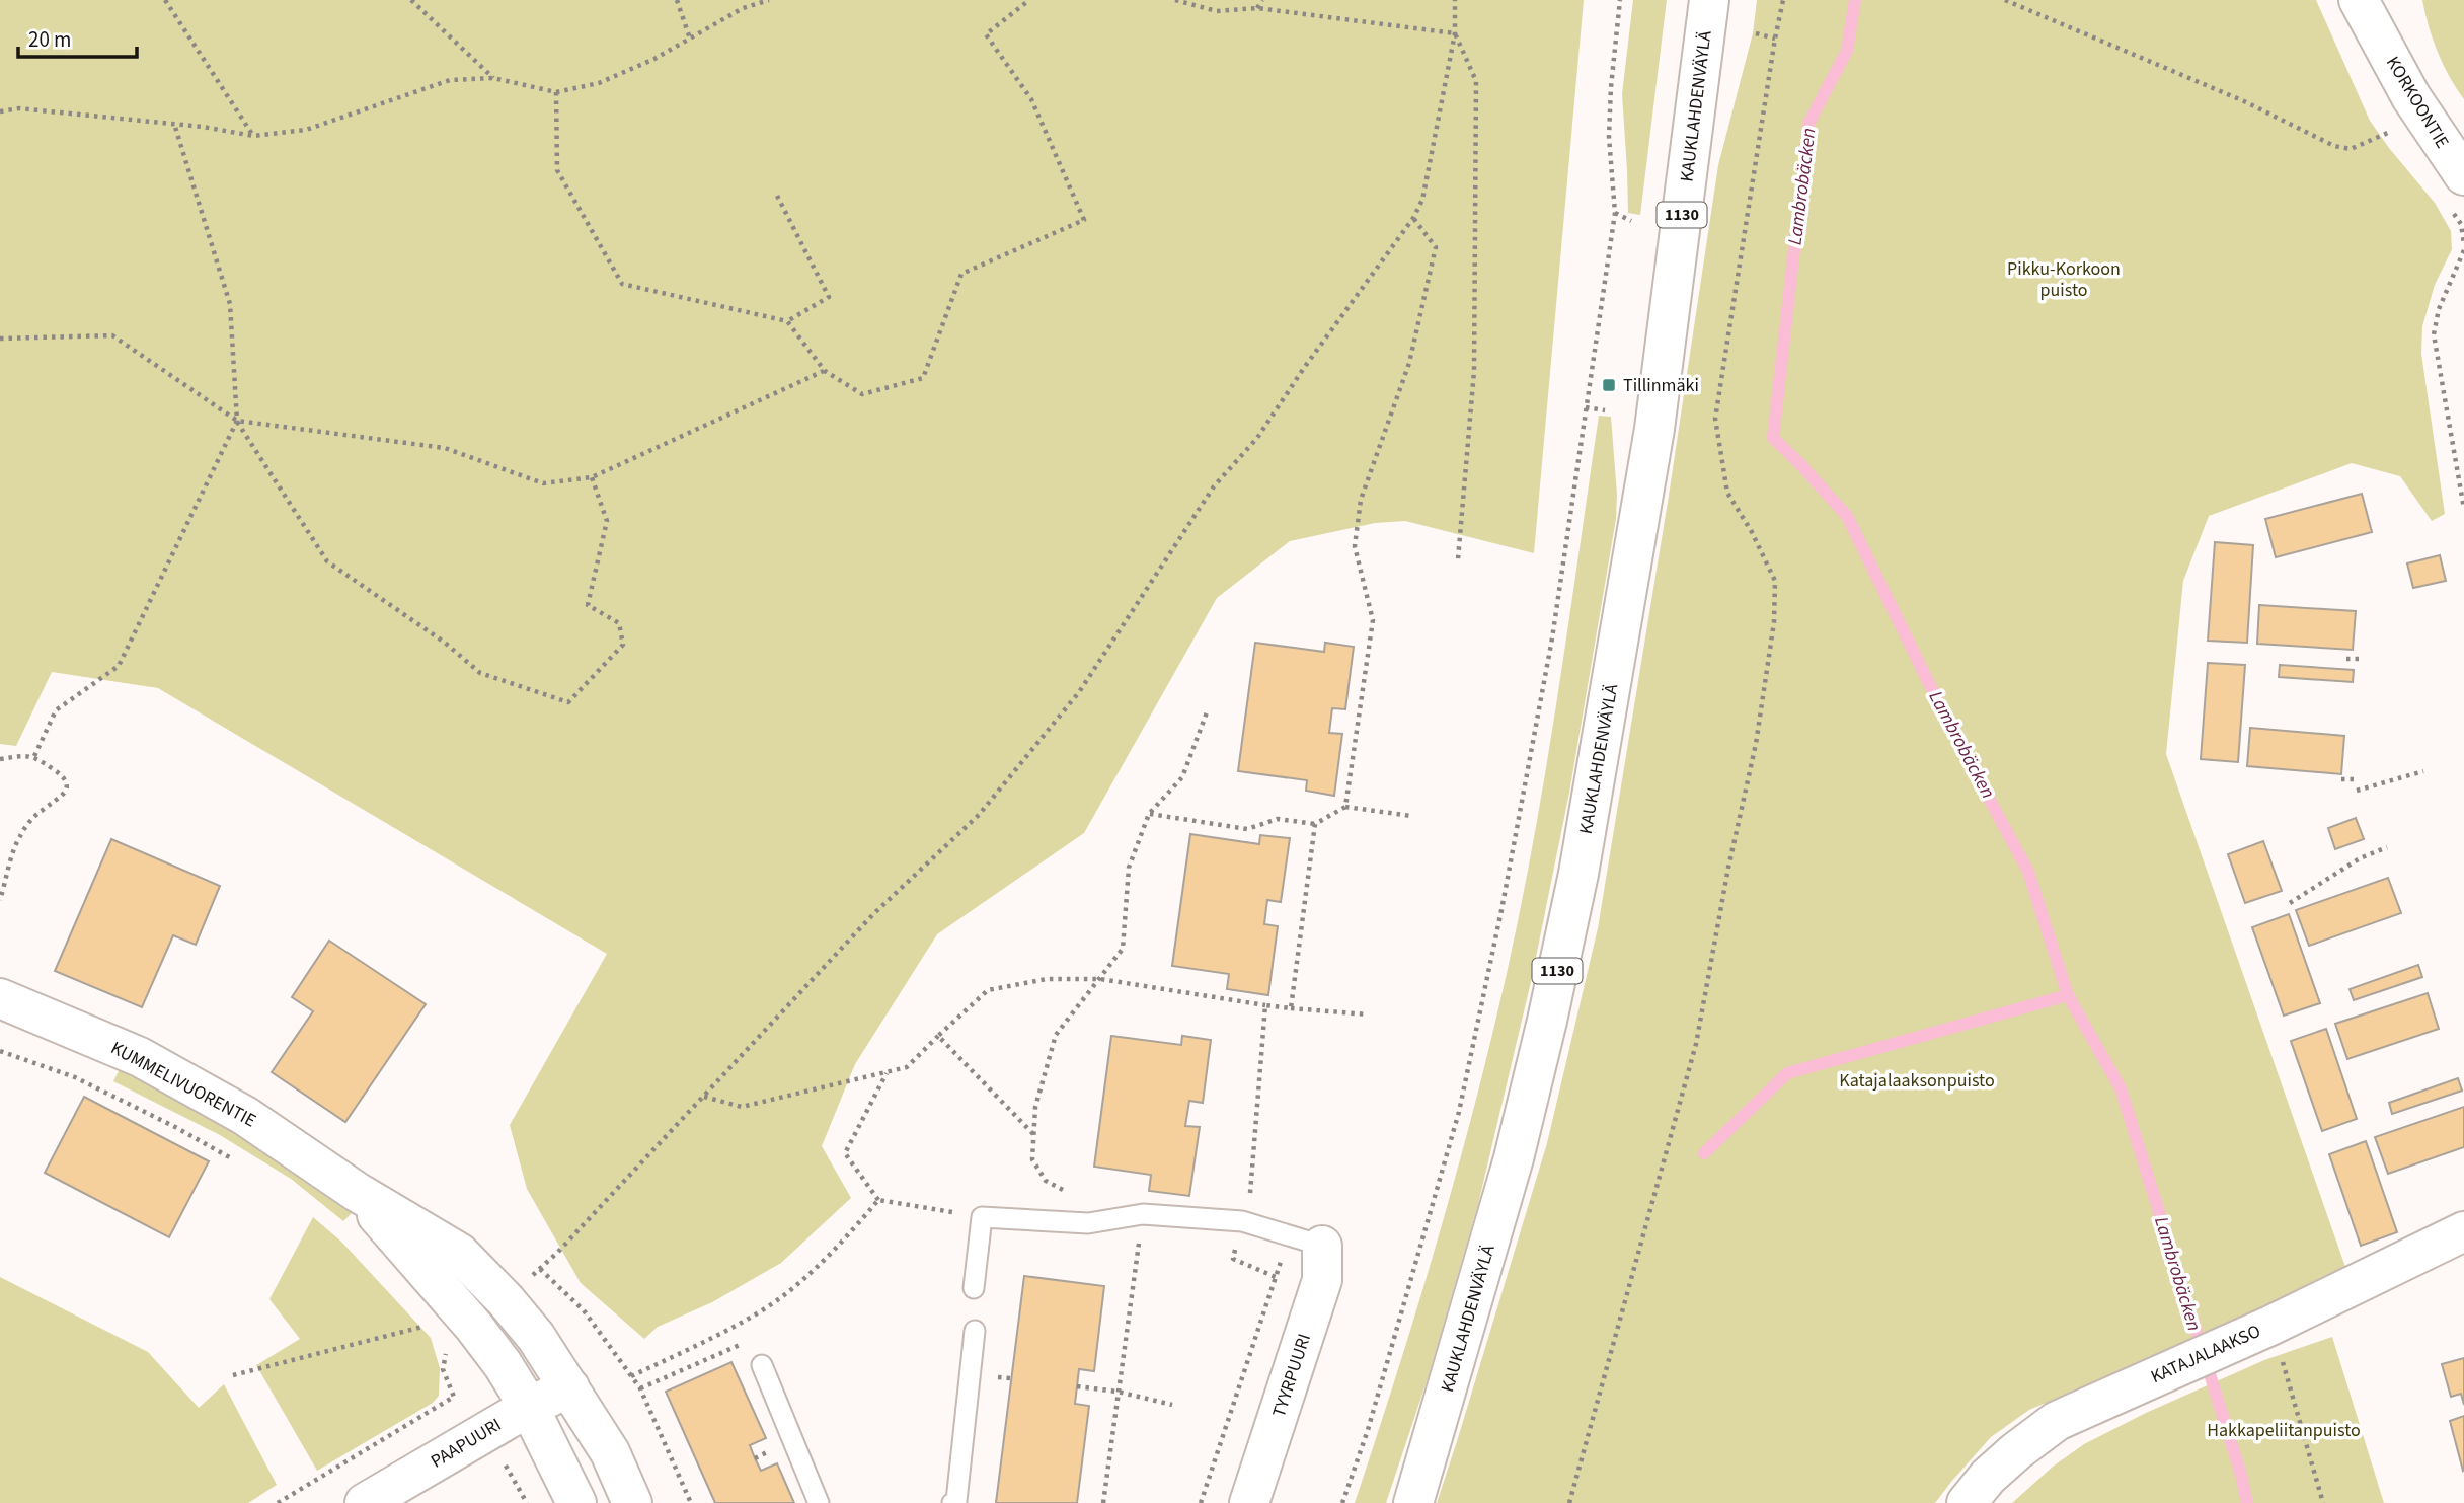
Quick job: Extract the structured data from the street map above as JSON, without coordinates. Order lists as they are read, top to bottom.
{
  "streets": {
    "street": [
      "KORKOONTIE",
      "KAUKLAHDENVÄYLÄ",
      "1130",
      "KUMMELIVUORENTIE",
      "KATAJALAAKSO",
      "TYYRPUURI",
      "PAAPUURI"
    ]
  },
  "crossings": [
    ["KUMMELIVUORENTIE", "PAAPUURI"]
  ],
  "water": ["Lambrobäcken"],
  "parks": ["Pikku-Korkoon puisto", "Katajalaaksonpuisto", "Hakkapeliitanpuisto"],
  "places": {
    "transit": ["Tillinmäki"]
  },
  "scale_bar": "20 m"
}
